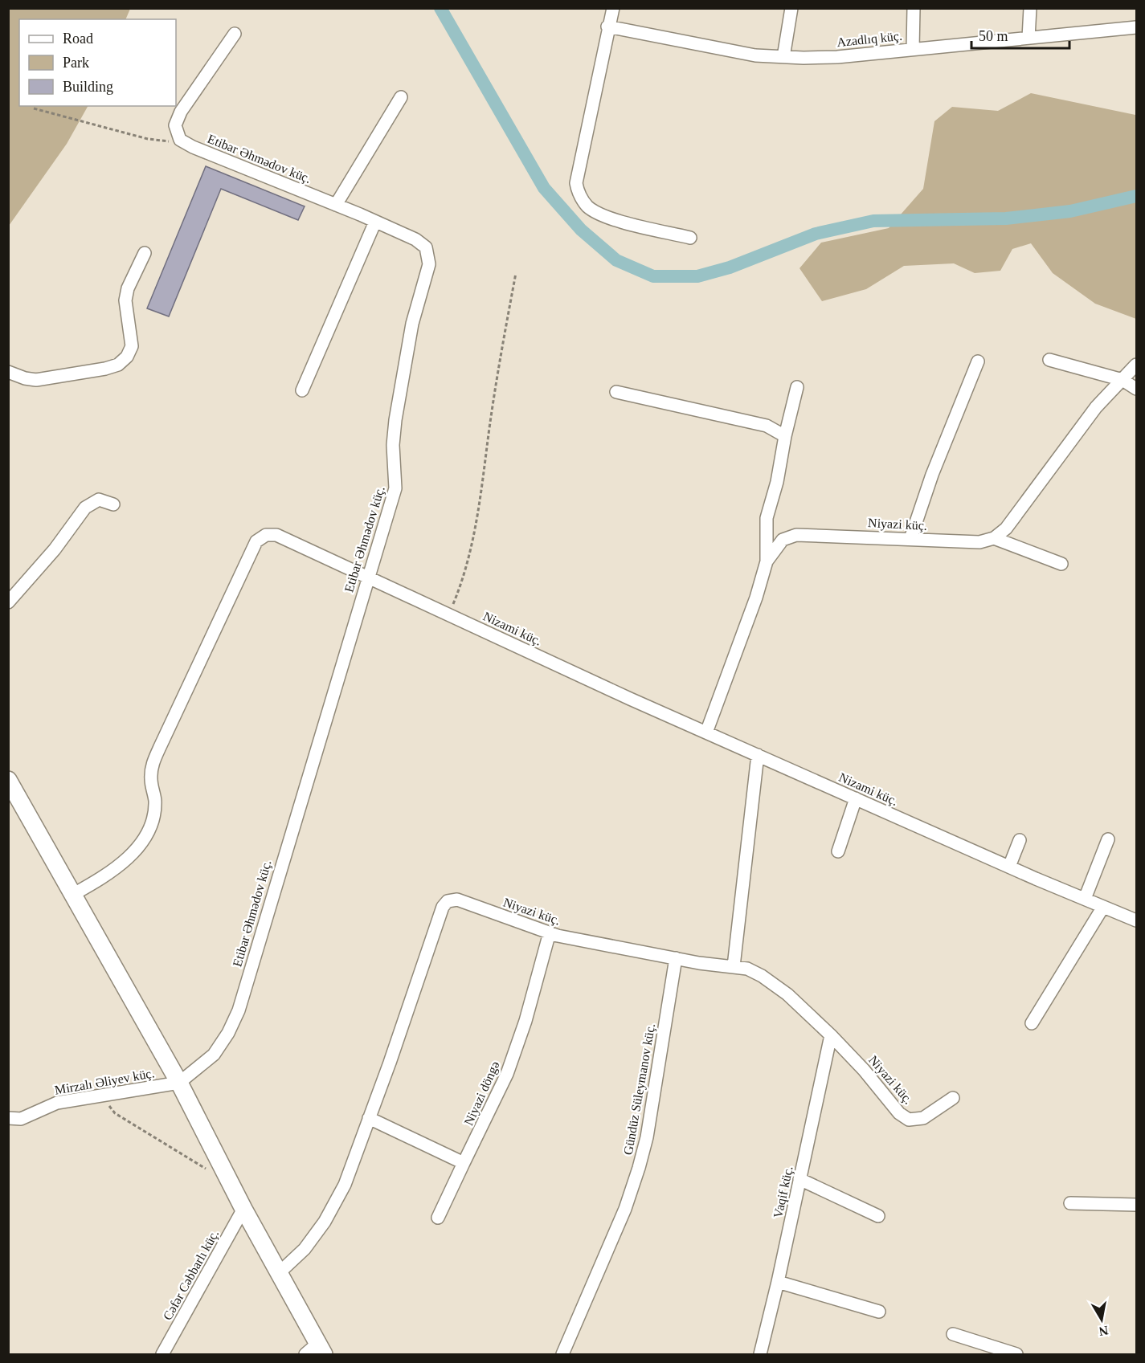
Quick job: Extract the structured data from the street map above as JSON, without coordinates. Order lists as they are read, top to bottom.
{
  "streets": {
    "street": [
      "Azadlıq küç.",
      "Etibar Əhmədov küç.",
      "Niyazi küç.",
      "Nizami küç.",
      "Mirzalı Əliyev küç.",
      "Gündüz Süleymanov küç.",
      "Niyazi döngə",
      "Vaqif küç.",
      "Cəfər Cəbbarlı küç."
    ]
  },
  "crossings": [
    ["Etibar Əhmədov küç.", "Nizami küç."],
    ["Etibar Əhmədov küç.", "Mirzalı Əliyev küç."],
    ["Niyazi küç.", "Nizami küç."],
    ["Niyazi küç.", "Gündüz Süleymanov küç."],
    ["Niyazi küç.", "Niyazi döngə"],
    ["Niyazi küç.", "Vaqif küç."]
  ],
  "legend": ["Road", "Park", "Building"],
  "scale_bar": "50 m",
  "north": "bottom"
}
